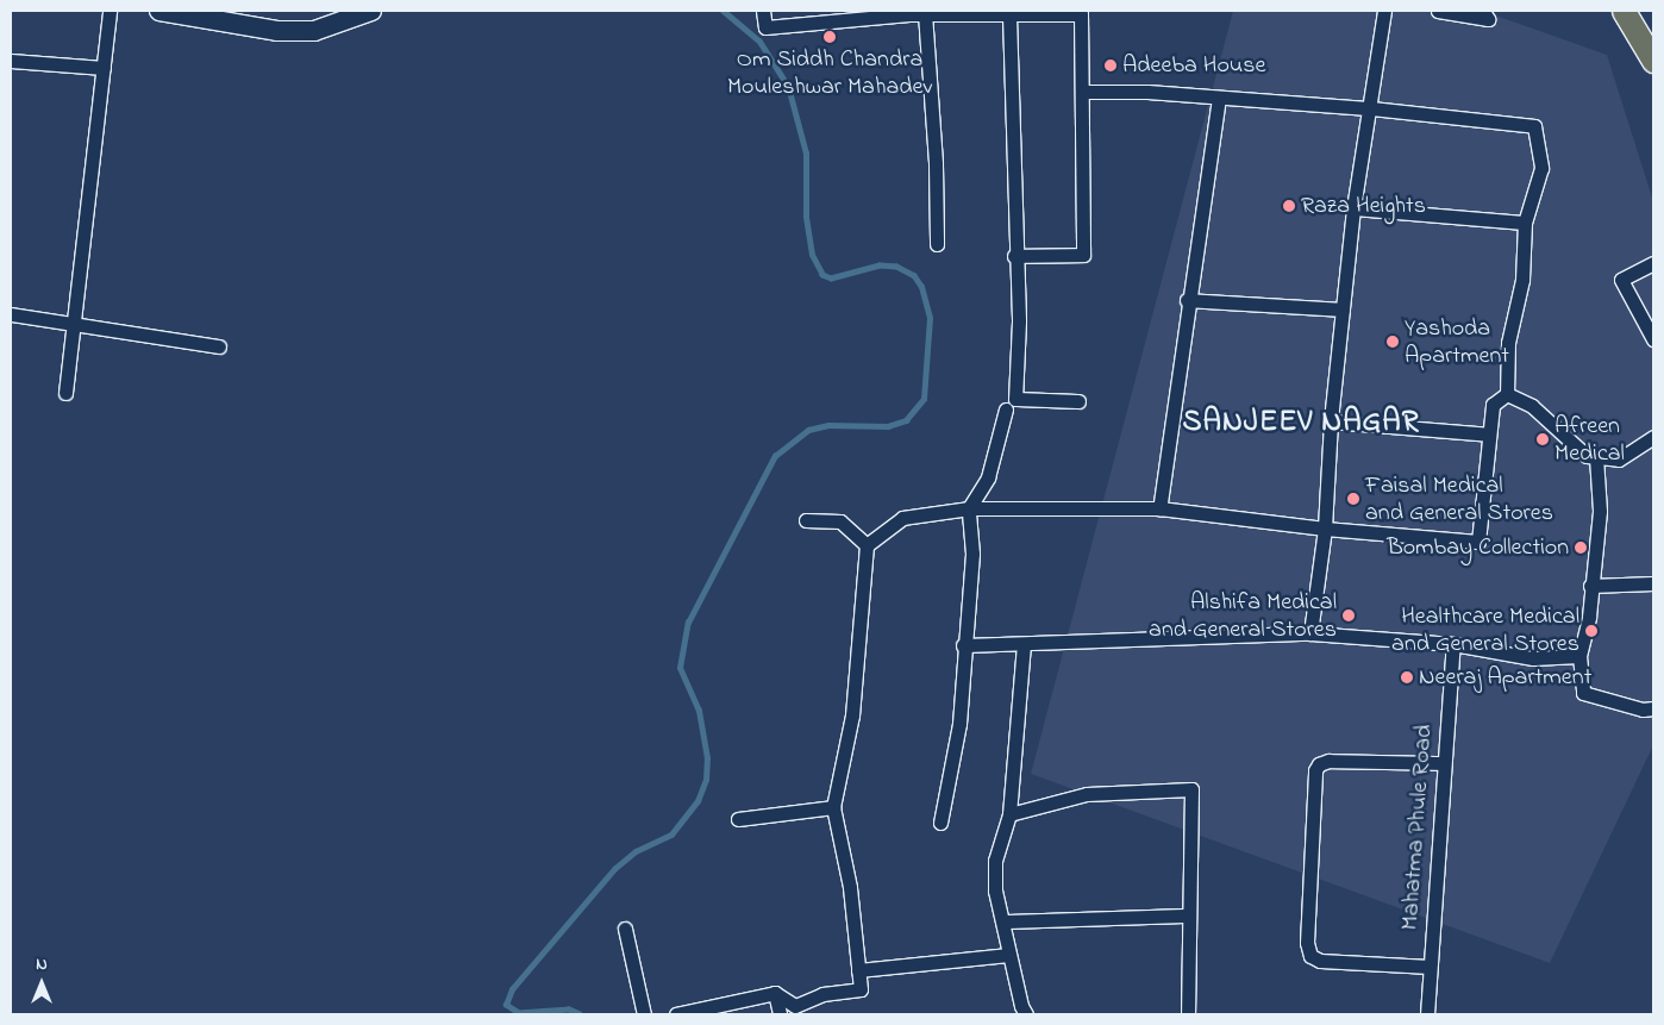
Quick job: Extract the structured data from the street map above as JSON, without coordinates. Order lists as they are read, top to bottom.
{
  "streets": {
    "street": ["Mahatma Phule Road"]
  },
  "districts": ["SANJEEV NAGAR"],
  "places": [
    "Om Siddh Chandra Mouleshwar Mahadev",
    "Adeeba House",
    "Raza Heights",
    "Yashoda Apartment",
    "Afreen Medical",
    "Faisal Medical and General Stores",
    "Bombay Collection",
    "Alshifa Medical and General Stores",
    "Healthcare Medical and General Stores",
    "Neeraj Apartment"
  ],
  "north": "top"
}
